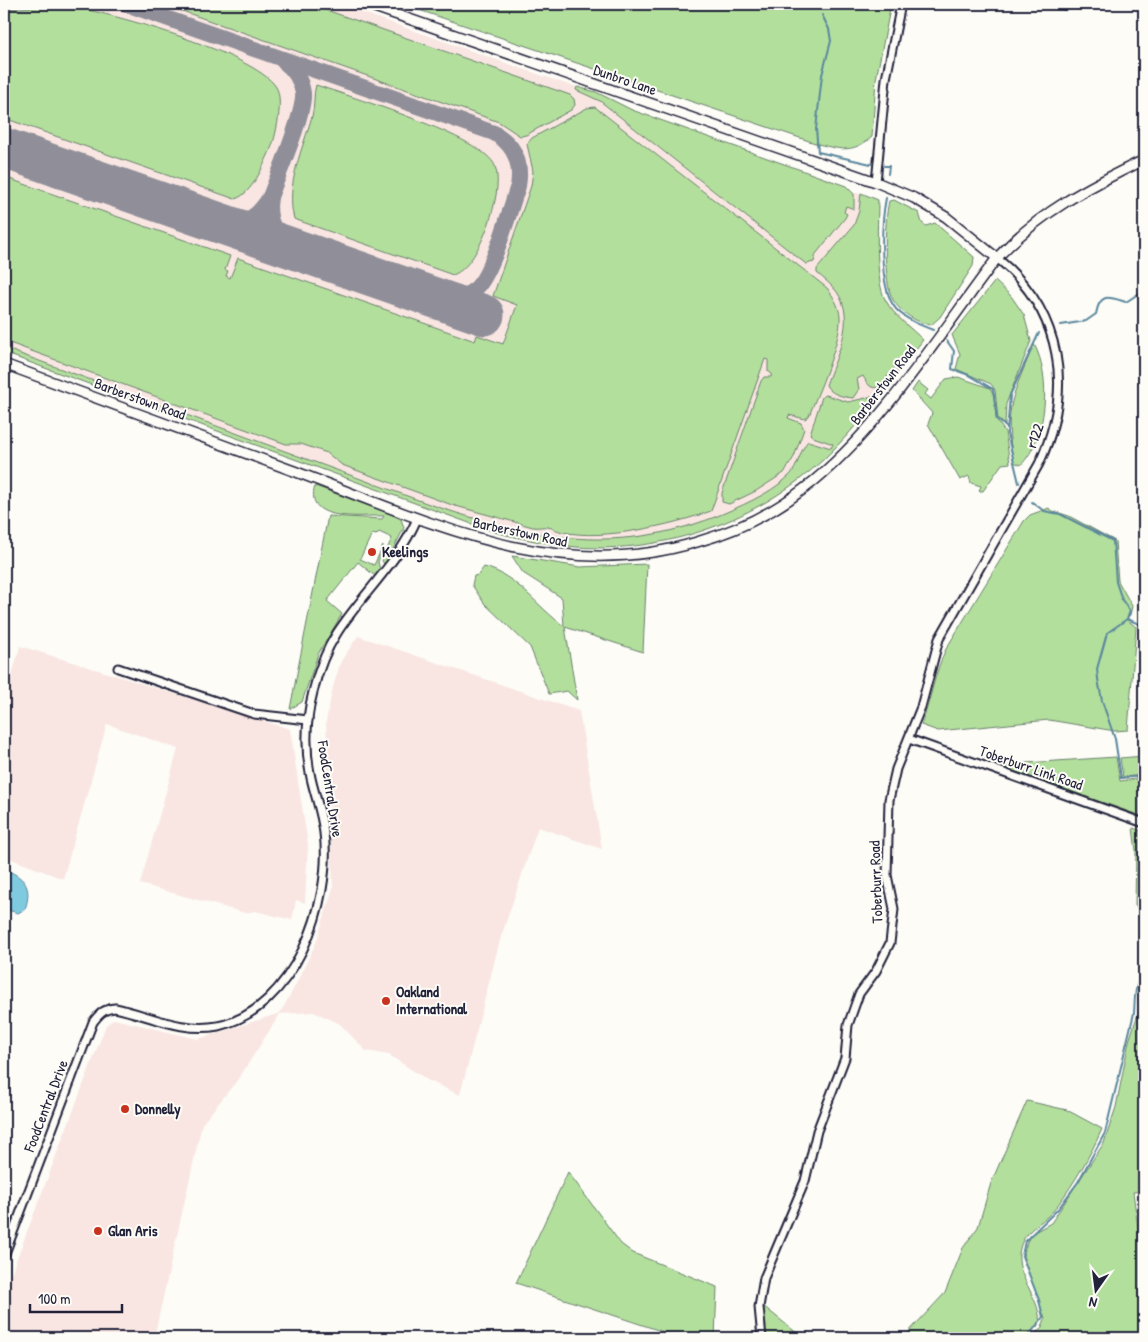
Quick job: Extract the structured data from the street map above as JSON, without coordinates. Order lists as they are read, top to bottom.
{
  "streets": {
    "main road": ["Dunbro Lane", "Barberstown Road"],
    "street": [
      "r122",
      "Toberburr Link Road",
      "FoodCentral Drive",
      "Toberburr Road"
    ]
  },
  "crossings": [
    ["Dunbro Lane", "Barberstown Road"],
    ["Dunbro Lane", "r122"],
    ["Barberstown Road", "r122"],
    ["Barberstown Road", "FoodCentral Drive"],
    ["r122", "Toberburr Road"],
    ["Toberburr Link Road", "Toberburr Road"]
  ],
  "places": [
    "Keelings",
    "Oakland International",
    "Donnelly",
    "Glan Aris"
  ],
  "scale_bar": "100 m",
  "north": "bottom"
}
